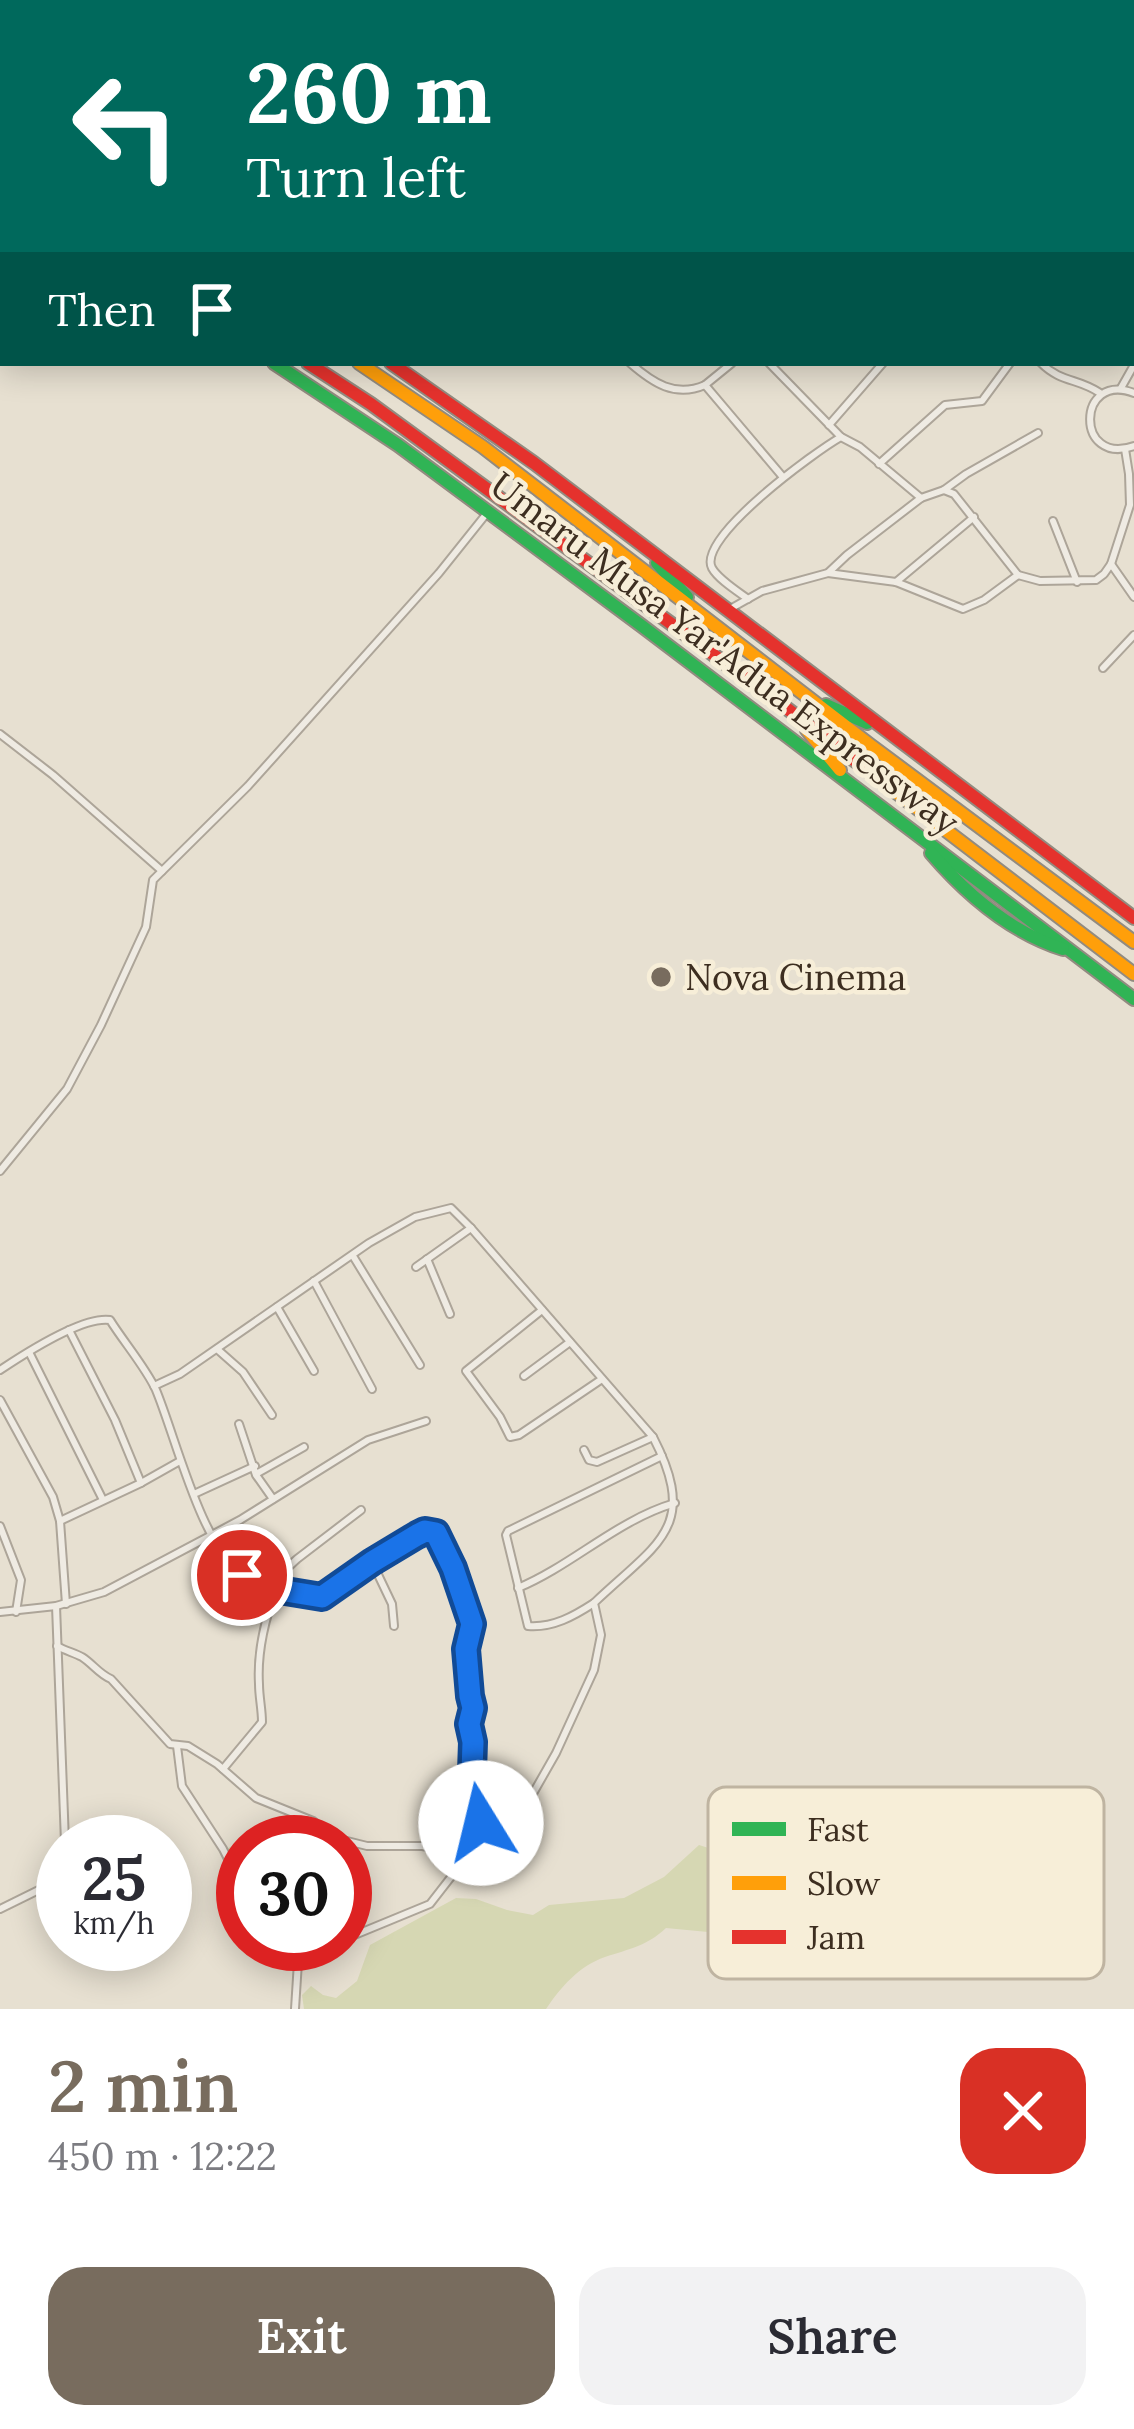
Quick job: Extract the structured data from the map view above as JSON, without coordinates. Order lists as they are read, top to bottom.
{
  "streets": {
    "highway": ["Umaru Musa Yar'Adua Expressway"]
  },
  "places": ["Nova Cinema"],
  "legend": ["Fast", "Slow", "Jam"],
  "page": {
    "turn": ["260 m", "Turn left"],
    "then": "Then",
    "speed": "25 km/h",
    "limit": "30",
    "heading": ["2 min", "450 m · 12:22"],
    "buttons": ["Exit", "Share"]
  }
}
